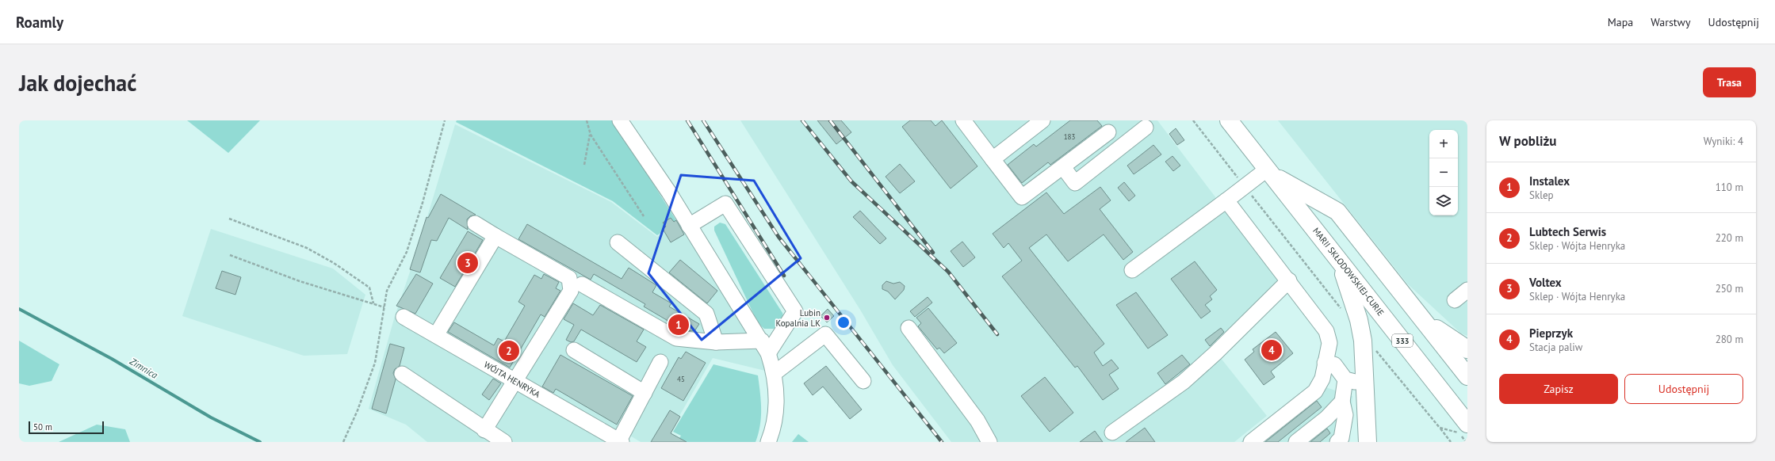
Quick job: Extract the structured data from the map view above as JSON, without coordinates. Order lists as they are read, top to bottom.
{
  "streets": {
    "main road": ["MARII SKŁODOWSKIEJ-CURIE", "333"],
    "street": ["WÓJTA HENRYKA"]
  },
  "water": ["Zimnica"],
  "places": ["Lubin Kopalnia LK"],
  "house_numbers": ["183", "45"],
  "scale_bar": "50 m",
  "page": {
    "header": "Roamly",
    "nav": ["Mapa", "Warstwy", "Udostępnij"],
    "buttons": [
      "Trasa",
      ["Zapisz", "Udostępnij"]
    ],
    "title": "Jak dojechać",
    "heading": ["W pobliżu", "Wyniki: 4"],
    "map_buttons": ["+", "−"],
    "list": [
      {
        "mark": "1",
        "name": "Instalex",
        "note": "Sklep",
        "value": "110 m"
      },
      {
        "mark": "2",
        "name": "Lubtech Serwis",
        "note": "Sklep · Wójta Henryka",
        "value": "220 m"
      },
      {
        "mark": "3",
        "name": "Voltex",
        "note": "Sklep · Wójta Henryka",
        "value": "250 m"
      },
      {
        "mark": "4",
        "name": "Pieprzyk",
        "note": "Stacja paliw",
        "value": "280 m"
      }
    ],
    "pins": [
      "3",
      "1",
      "4",
      "2"
    ],
    "scale": "50 m"
  }
}
